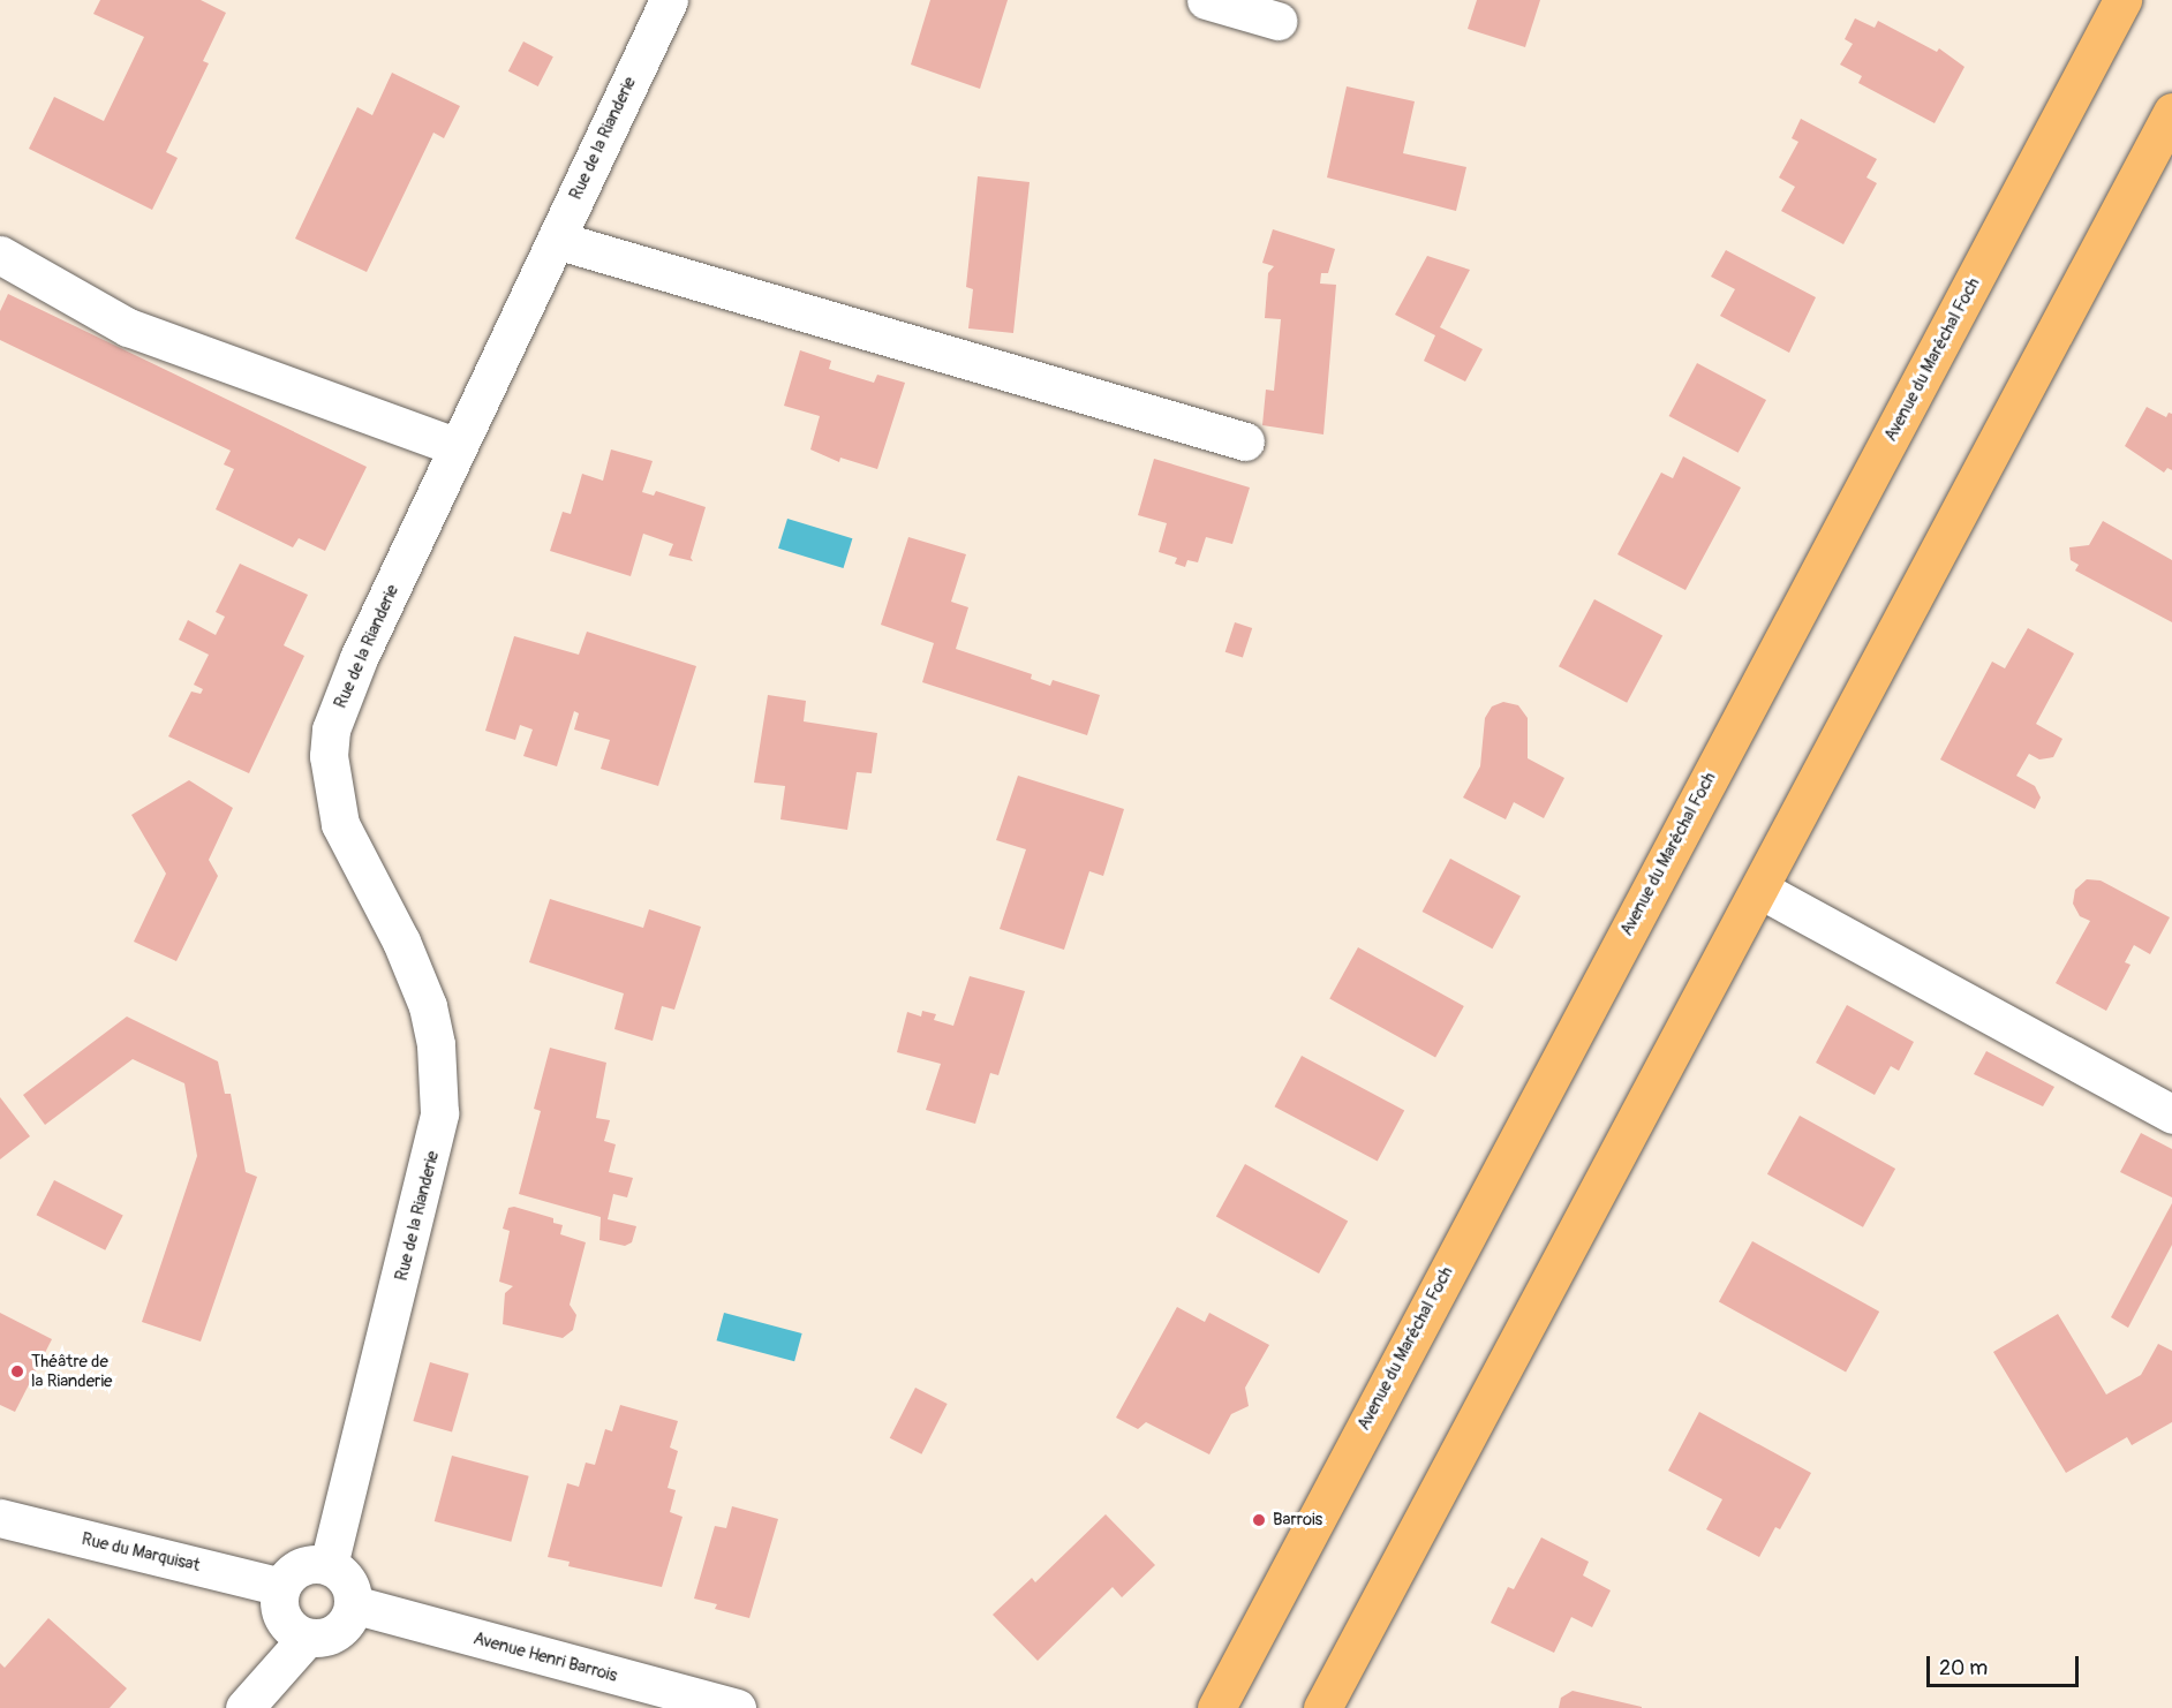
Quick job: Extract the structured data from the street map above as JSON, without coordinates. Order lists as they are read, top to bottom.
{
  "streets": {
    "main road": ["Avenue du Maréchal Foch"],
    "street": ["Rue de la Rianderie", "Rue du Marquisat", "Avenue Henri Barrois"]
  },
  "crossings": [
    ["Rue de la Rianderie", "Rue du Marquisat"],
    ["Rue de la Rianderie", "Avenue Henri Barrois"],
    ["Rue du Marquisat", "Avenue Henri Barrois"]
  ],
  "places": ["Théâtre de la Rianderie", "Barrois"],
  "scale_bar": "20 m"
}
